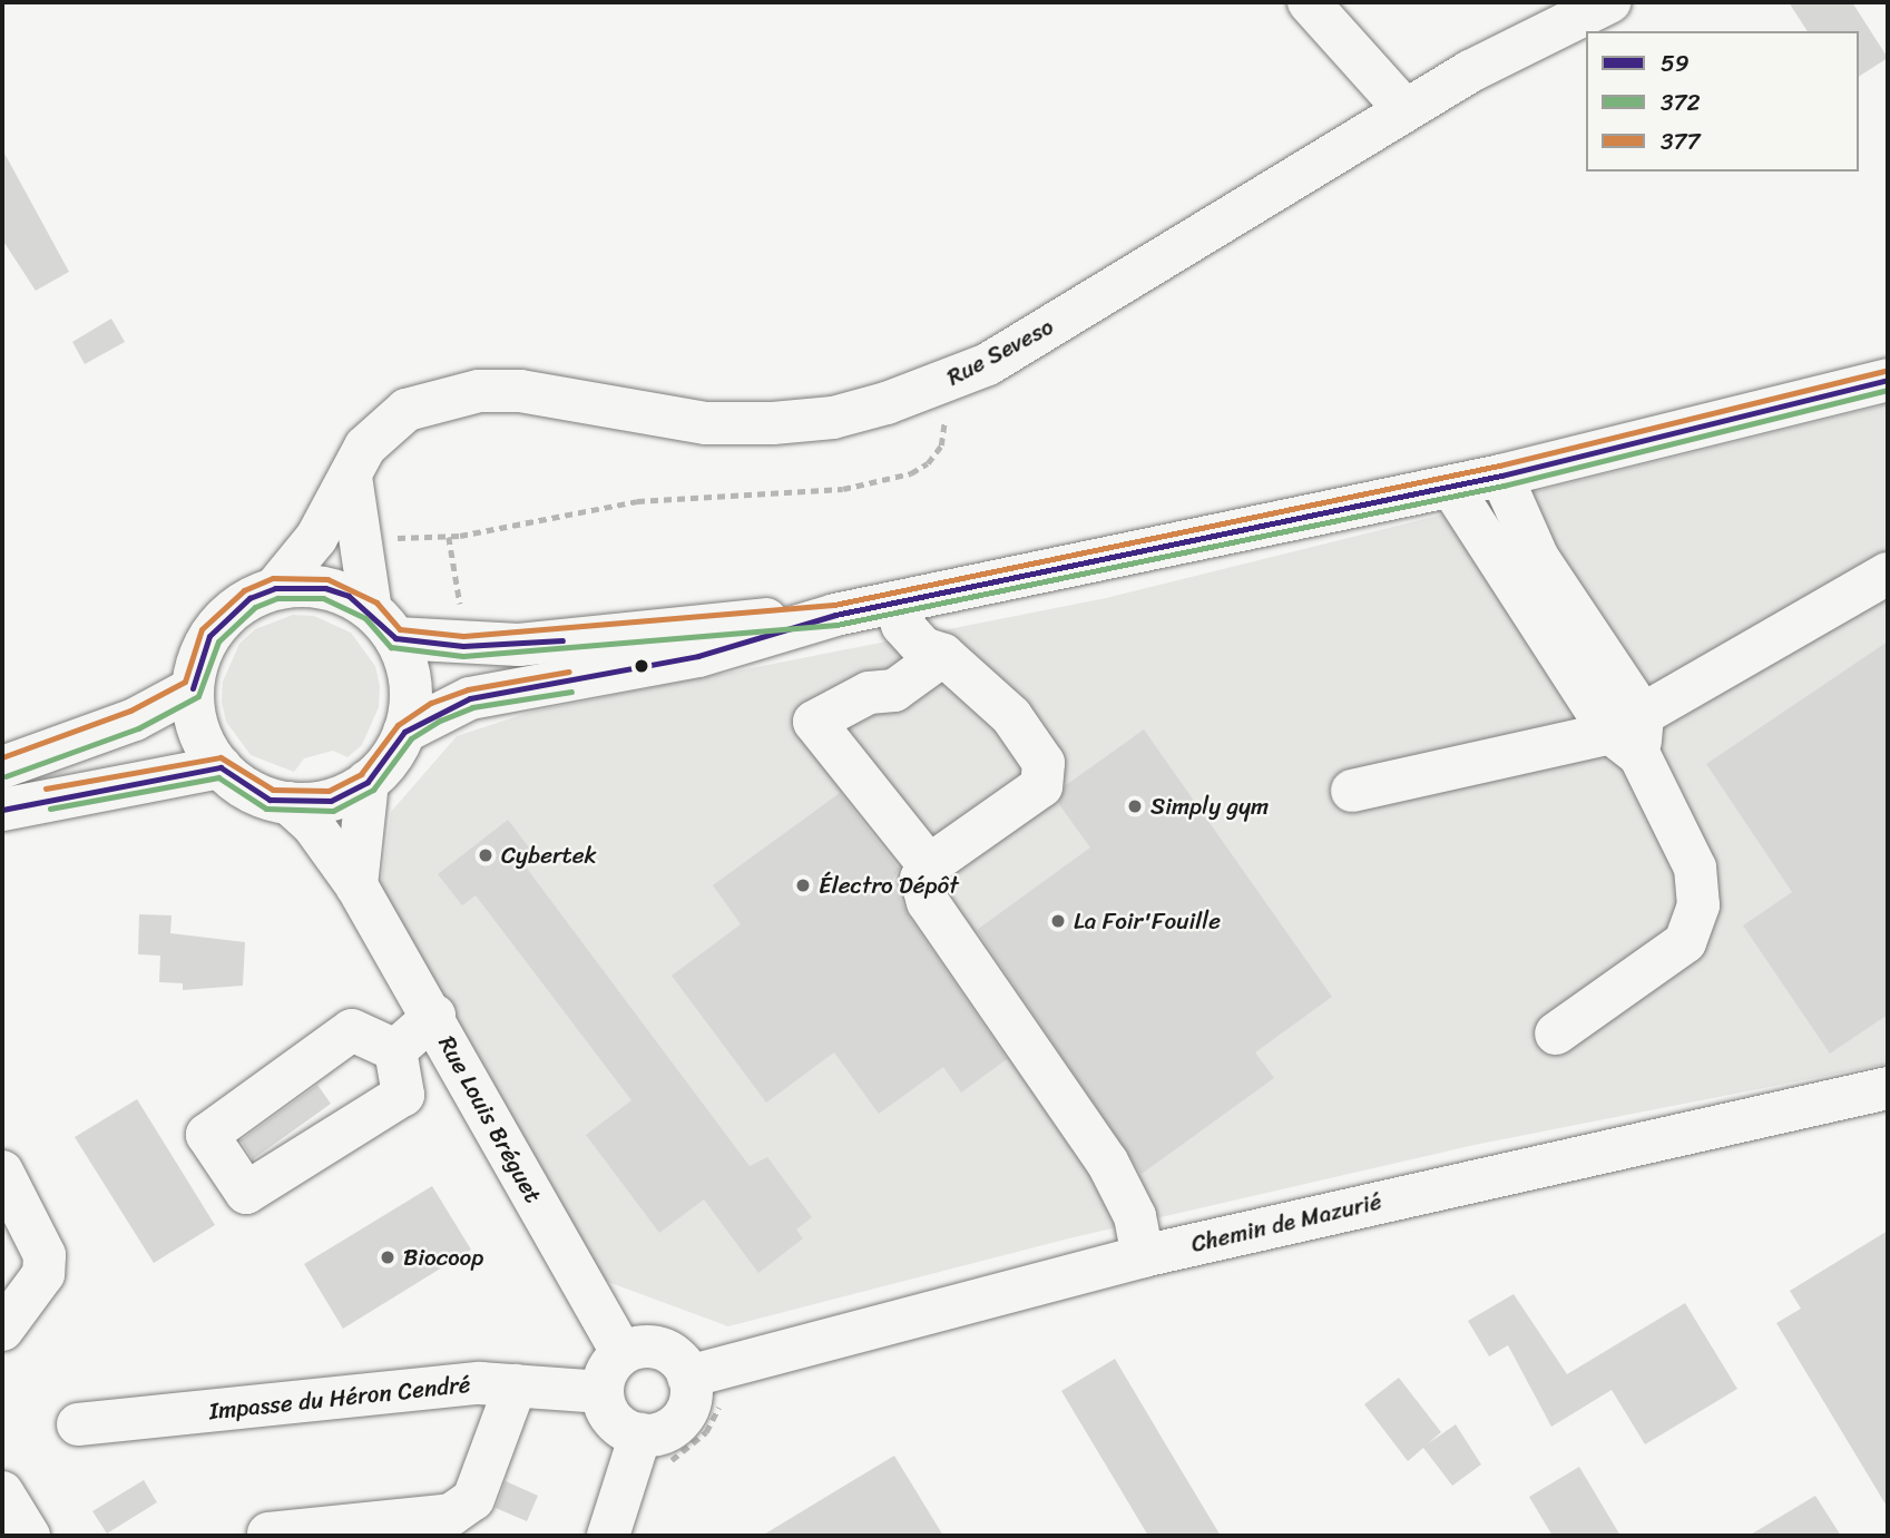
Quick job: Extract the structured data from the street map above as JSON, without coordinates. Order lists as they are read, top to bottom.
{
  "streets": {
    "street": [
      "Rue Seveso",
      "Rue Louis Bréguet",
      "Chemin de Mazurié",
      "Impasse du Héron Cendré"
    ]
  },
  "crossings": [
    ["Rue Seveso", "Rue Louis Bréguet"],
    ["Rue Louis Bréguet", "Chemin de Mazurié"],
    ["Rue Louis Bréguet", "Impasse du Héron Cendré"],
    ["Chemin de Mazurié", "Impasse du Héron Cendré"]
  ],
  "places": [
    "Simply gym",
    "Cybertek",
    "Électro Dépôt",
    "La Foir'Fouille",
    "Biocoop"
  ],
  "lines": ["transit line 377", "transit line 59", "transit line 372"],
  "legend": ["59", "372", "377"]
}
